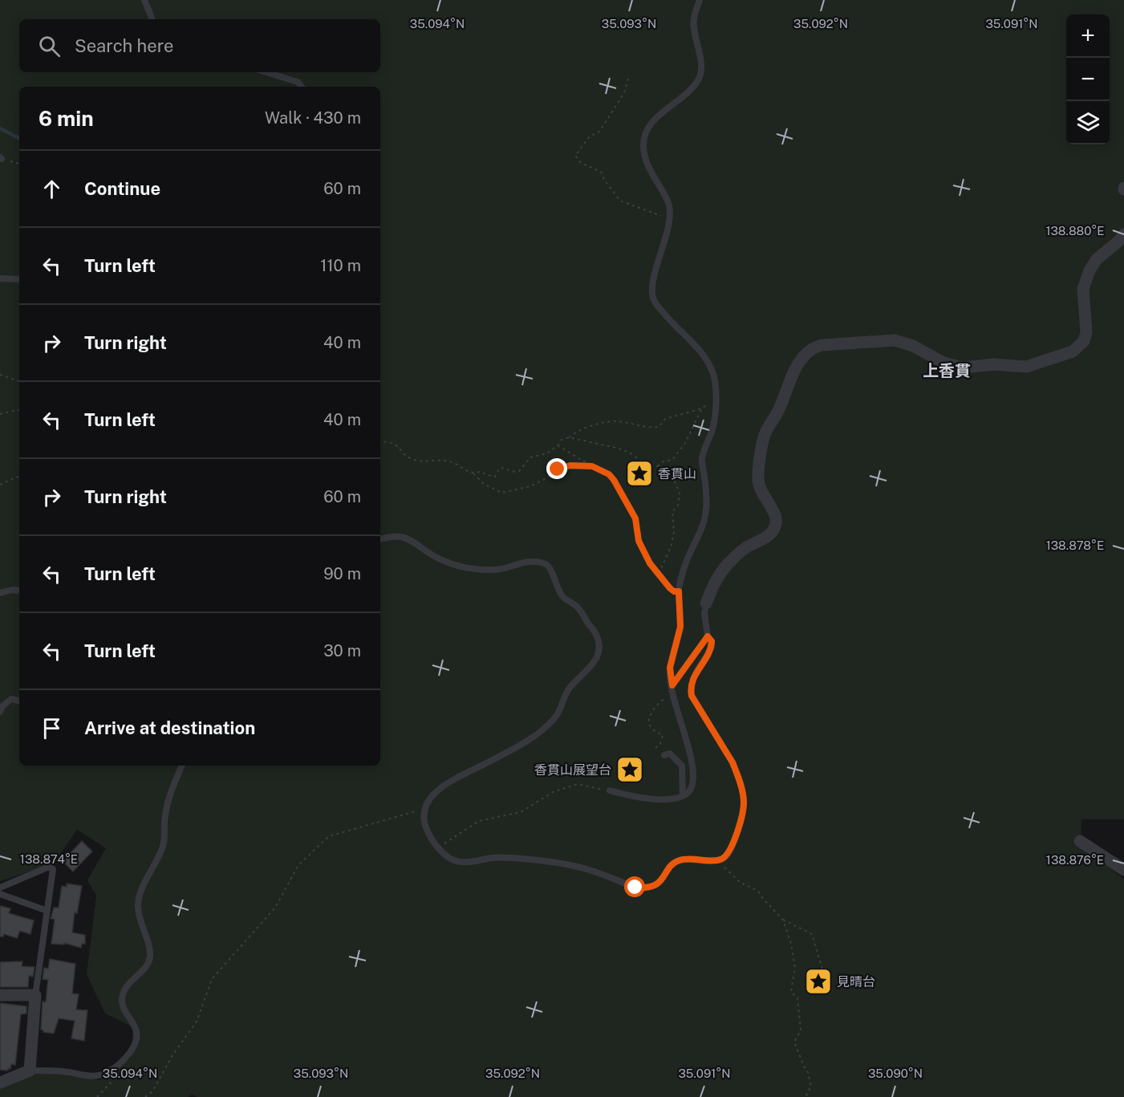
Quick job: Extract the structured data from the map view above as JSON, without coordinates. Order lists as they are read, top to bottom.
{
  "districts": ["上香貫"],
  "places": {
    "place": ["香貫山", "香貫山展望台", "見晴台"]
  },
  "page": {
    "map_buttons": ["+", "−"],
    "search": "Search here",
    "heading": ["6 min", "Walk · 430 m"],
    "list": [
      ["Continue", "60 m"],
      ["Turn left", "110 m"],
      ["Turn right", "40 m"],
      ["Turn left", "40 m"],
      ["Turn right", "60 m"],
      ["Turn left", "90 m"],
      ["Turn left", "30 m"],
      "Arrive at destination"
    ]
  },
  "coordinates": [
    "35.094°N",
    "35.093°N",
    "35.092°N",
    "35.091°N",
    "138.880°E",
    "138.878°E",
    "138.874°E",
    "138.876°E",
    "35.090°N"
  ]
}
